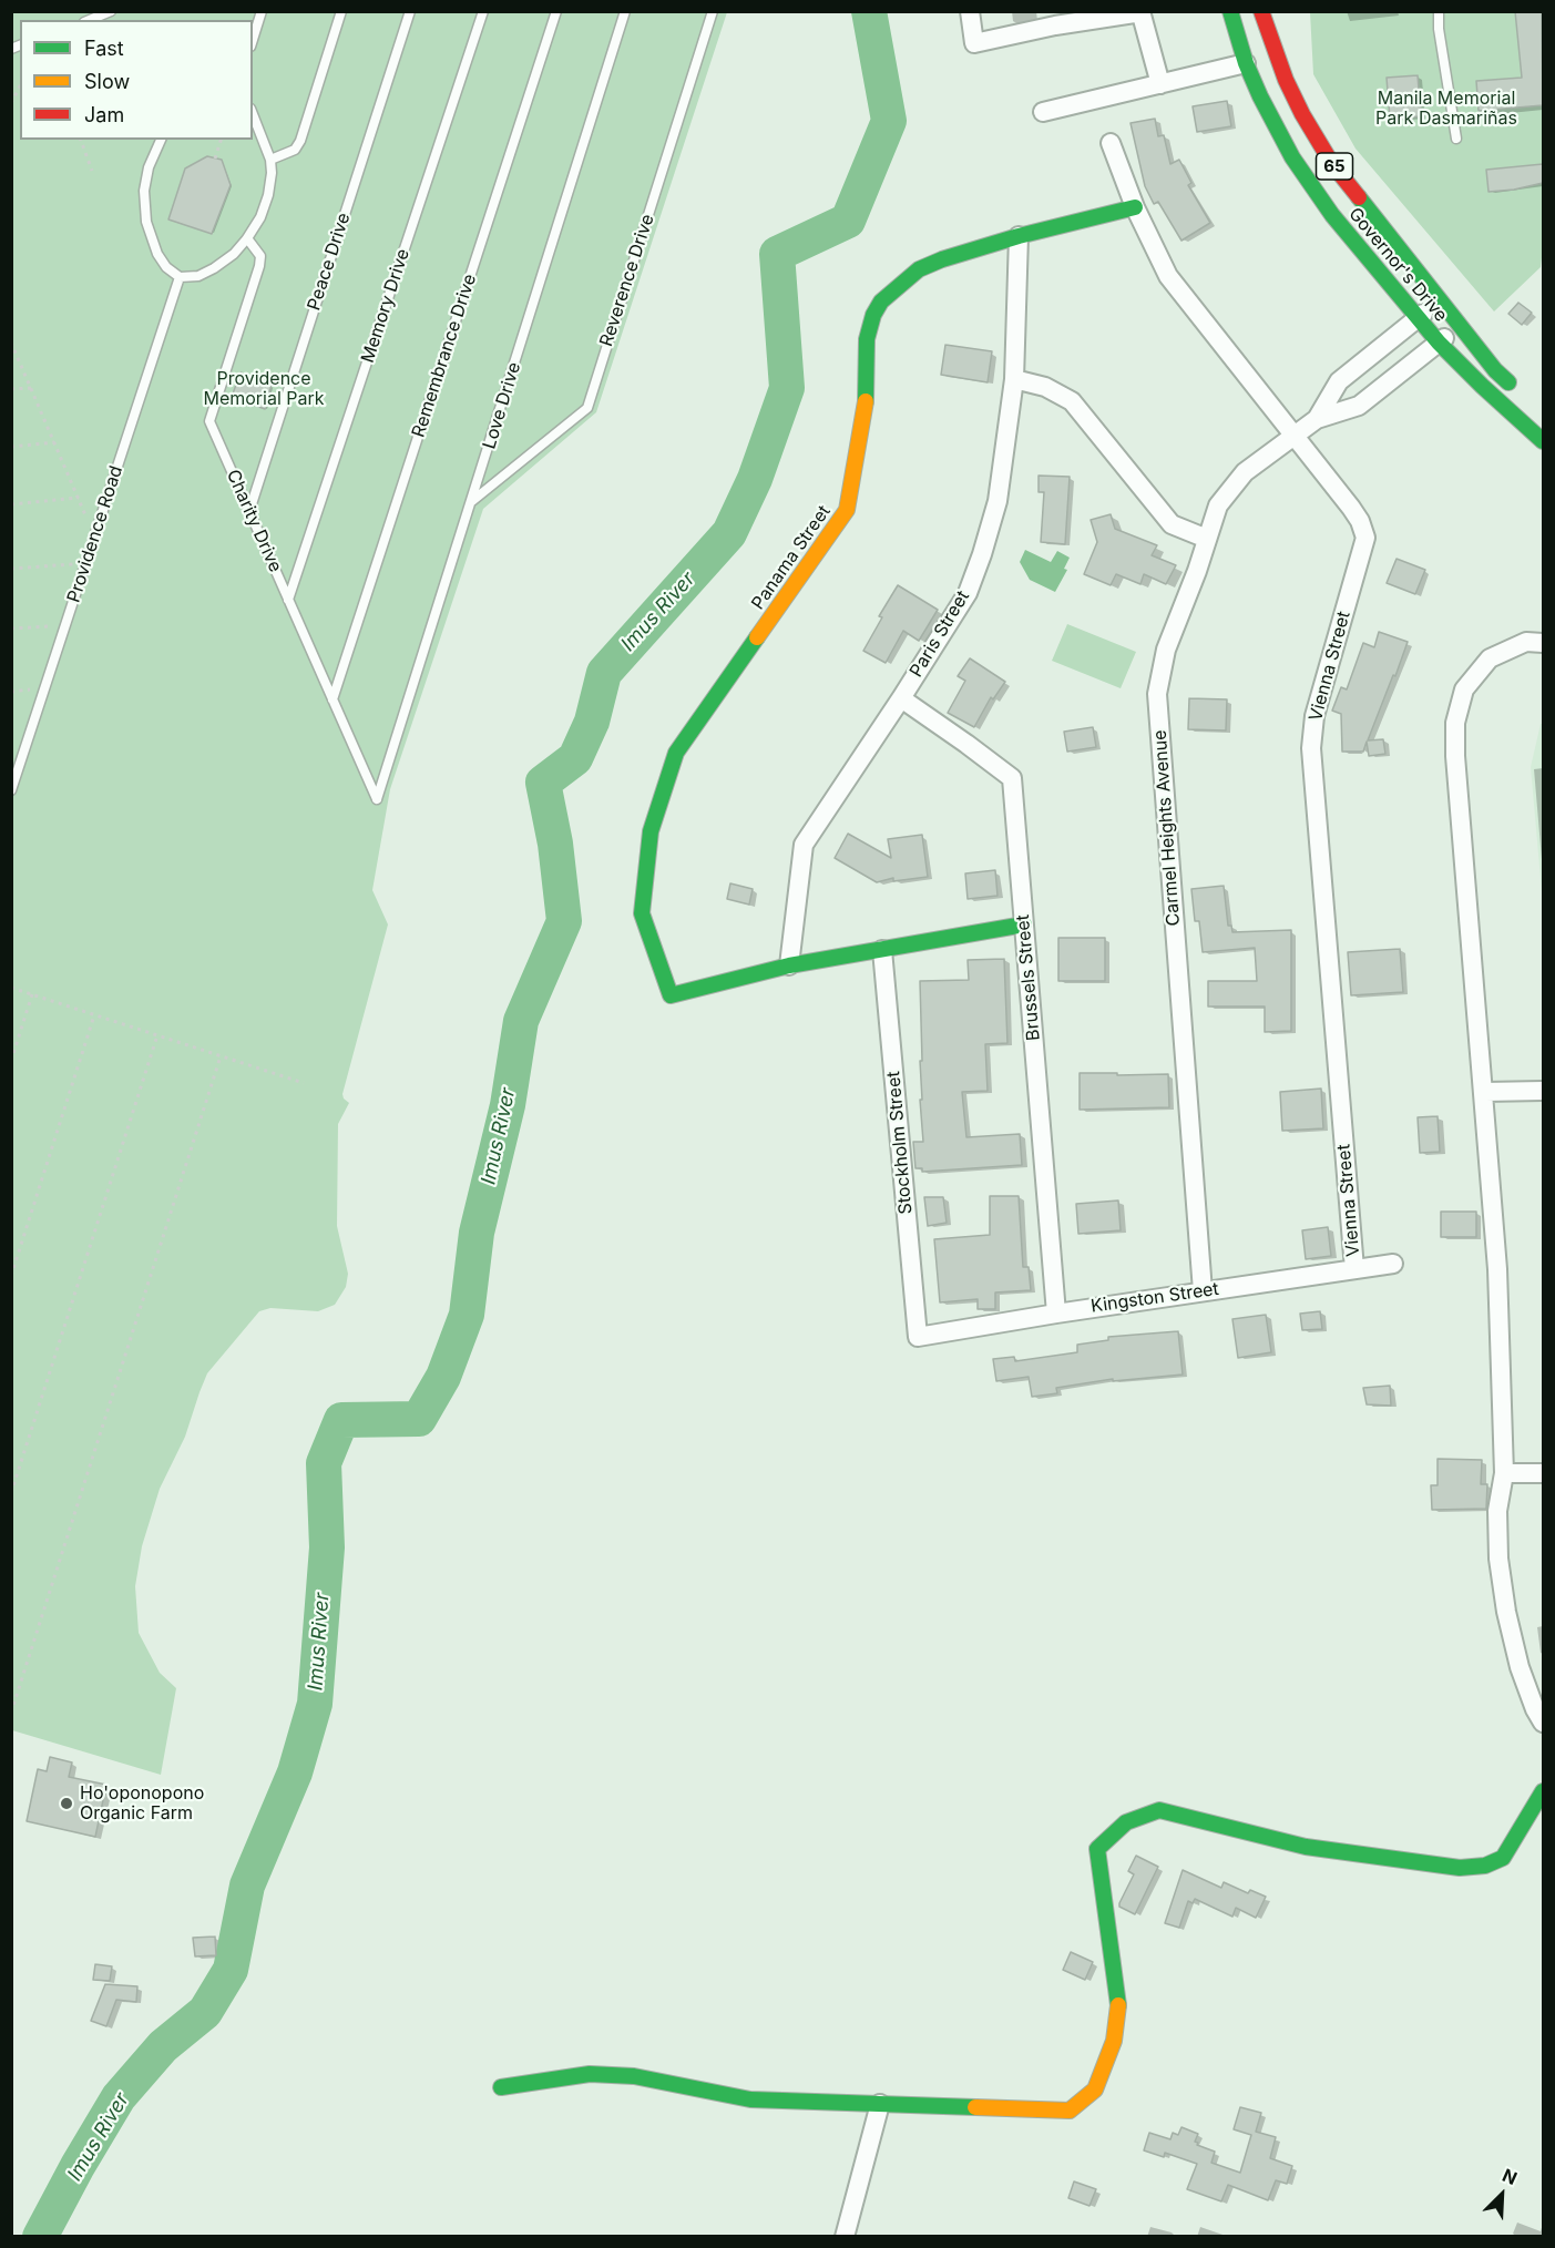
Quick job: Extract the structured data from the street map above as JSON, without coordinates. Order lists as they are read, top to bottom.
{
  "streets": {
    "main road": ["65", "Governor's Drive", "Panama Street"],
    "street": [
      "Paris Street",
      "Vienna Street",
      "Carmel Heights Avenue",
      "Brussels Street",
      "Stockholm Street",
      "Kingston Street"
    ],
    "lane": [
      "Peace Drive",
      "Reverence Drive",
      "Memory Drive",
      "Remembrance Drive",
      "Love Drive",
      "Charity Drive",
      "Providence Road"
    ]
  },
  "crossings": [
    ["Peace Drive", "Charity Drive"],
    ["Governor's Drive", "Carmel Heights Avenue"],
    ["Reverence Drive", "Love Drive"],
    ["Memory Drive", "Charity Drive"],
    ["Remembrance Drive", "Charity Drive"],
    ["Love Drive", "Charity Drive"],
    ["Panama Street", "Paris Street"],
    ["Panama Street", "Vienna Street"],
    ["Paris Street", "Brussels Street"],
    ["Vienna Street", "Carmel Heights Avenue"],
    ["Vienna Street", "Kingston Street"],
    ["Carmel Heights Avenue", "Kingston Street"],
    ["Brussels Street", "Kingston Street"],
    ["Stockholm Street", "Kingston Street"]
  ],
  "water": ["Imus River"],
  "parks": ["Manila Memorial Park Dasmariñas", "Providence Memorial Park"],
  "places": ["Ho'oponopono Organic Farm"],
  "legend": ["Fast", "Slow", "Jam"],
  "north": "top right"
}
